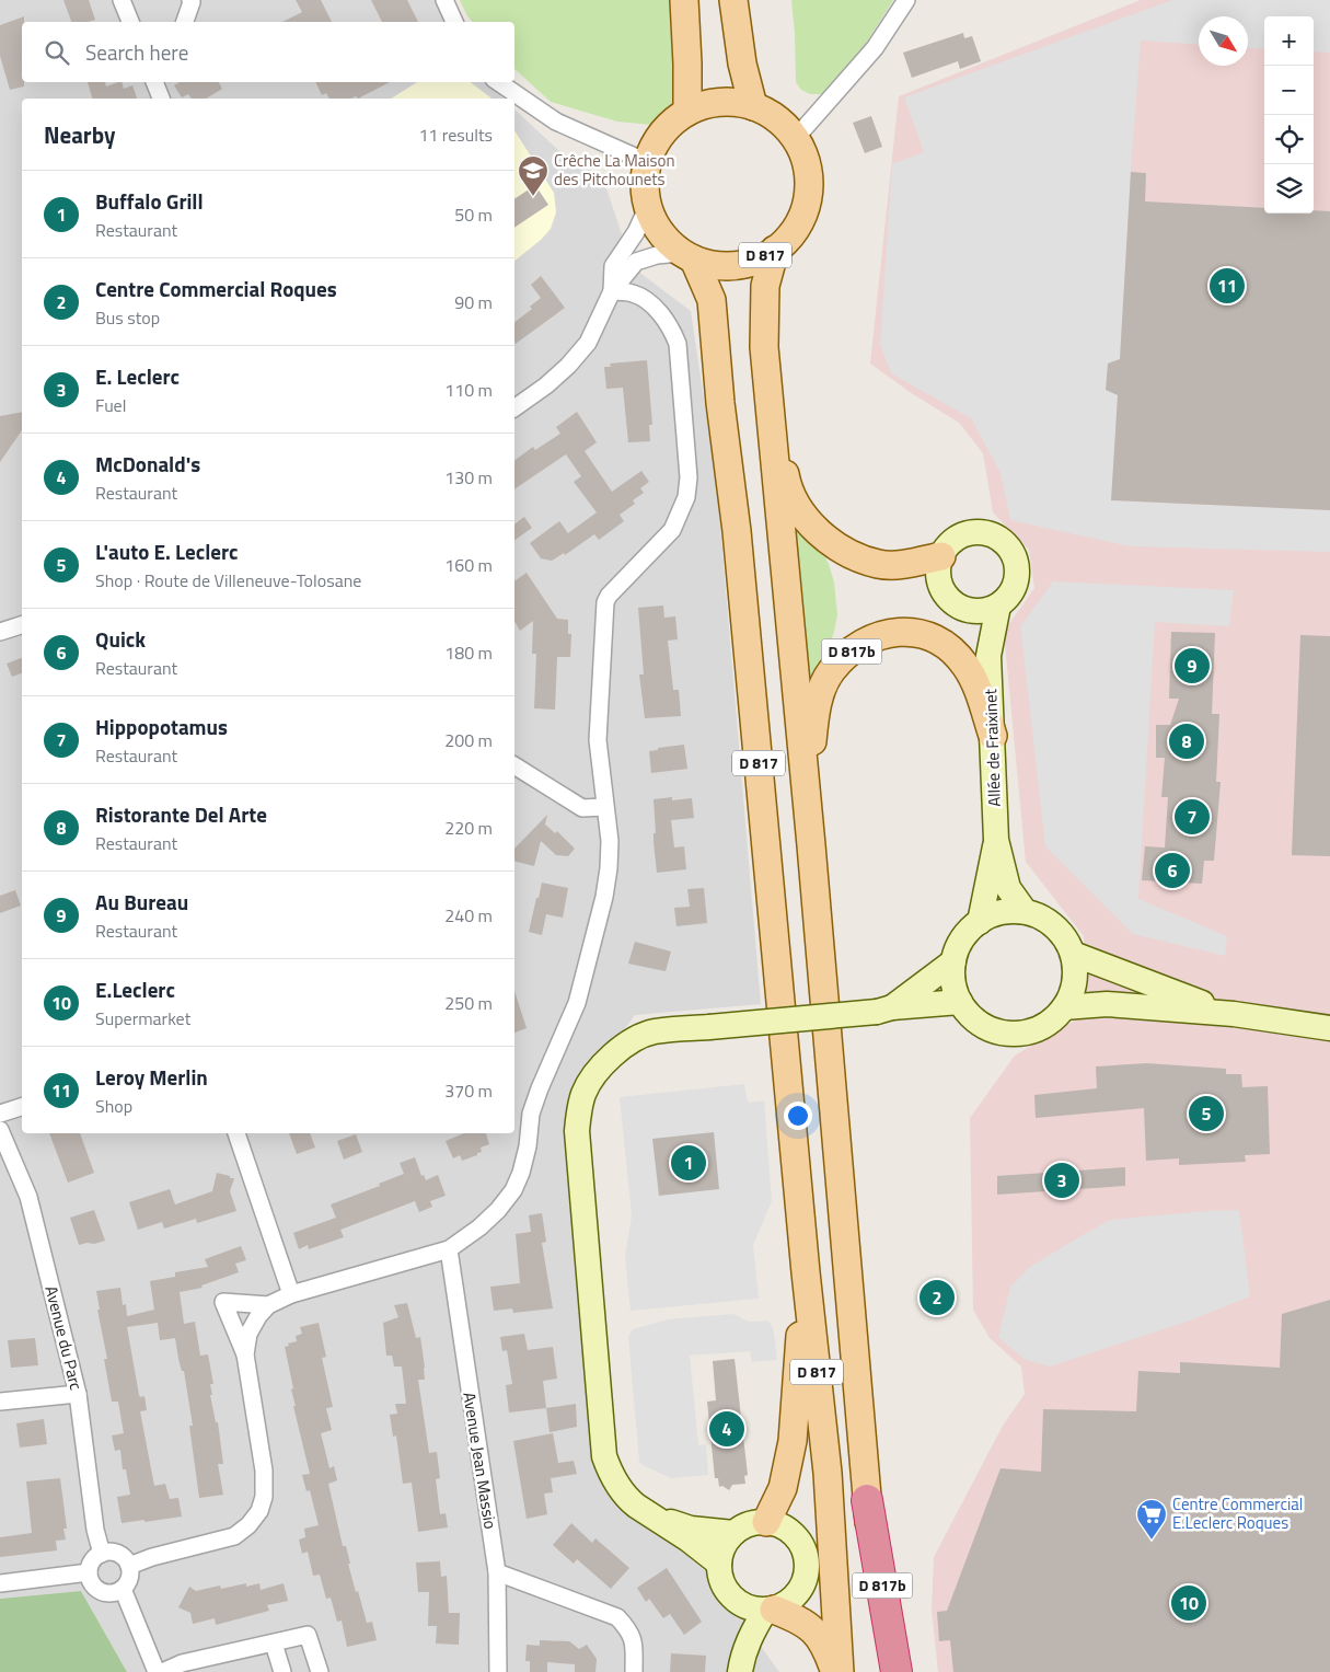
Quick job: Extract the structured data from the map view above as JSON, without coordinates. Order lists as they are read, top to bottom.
{
  "streets": {
    "highway": ["D 817b"],
    "main road": ["D 817"],
    "street": ["Allée de Fraixinet", "Avenue du Parc", "Avenue Jean Massio"]
  },
  "crossings": [
    ["D 817", "D 817b"],
    ["D 817b", "Allée de Fraixinet"]
  ],
  "places": {
    "school or university": ["Crêche La Maison des Pitchounets"],
    "supermarket": ["Centre Commercial E.Leclerc Roques"]
  },
  "north": "bottom right",
  "page": {
    "map_buttons": ["+", "−"],
    "search": "Search here",
    "heading": ["Nearby", "11 results"],
    "list": [
      {
        "mark": "1",
        "name": "Buffalo Grill",
        "note": "Restaurant",
        "value": "50 m"
      },
      {
        "mark": "2",
        "name": "Centre Commercial Roques",
        "note": "Bus stop",
        "value": "90 m"
      },
      {
        "mark": "3",
        "name": "E. Leclerc",
        "note": "Fuel",
        "value": "110 m"
      },
      {
        "mark": "4",
        "name": "McDonald's",
        "note": "Restaurant",
        "value": "130 m"
      },
      {
        "mark": "5",
        "name": "L'auto E. Leclerc",
        "note": "Shop · Route de Villeneuve-Tolosane",
        "value": "160 m"
      },
      {
        "mark": "6",
        "name": "Quick",
        "note": "Restaurant",
        "value": "180 m"
      },
      {
        "mark": "7",
        "name": "Hippopotamus",
        "note": "Restaurant",
        "value": "200 m"
      },
      {
        "mark": "8",
        "name": "Ristorante Del Arte",
        "note": "Restaurant",
        "value": "220 m"
      },
      {
        "mark": "9",
        "name": "Au Bureau",
        "note": "Restaurant",
        "value": "240 m"
      },
      {
        "mark": "10",
        "name": "E.Leclerc",
        "note": "Supermarket",
        "value": "250 m"
      },
      {
        "mark": "11",
        "name": "Leroy Merlin",
        "note": "Shop",
        "value": "370 m"
      }
    ],
    "pins": [
      "11",
      "9",
      "8",
      "7",
      "6",
      "5",
      "1",
      "3",
      "2",
      "4",
      "10"
    ]
  }
}
